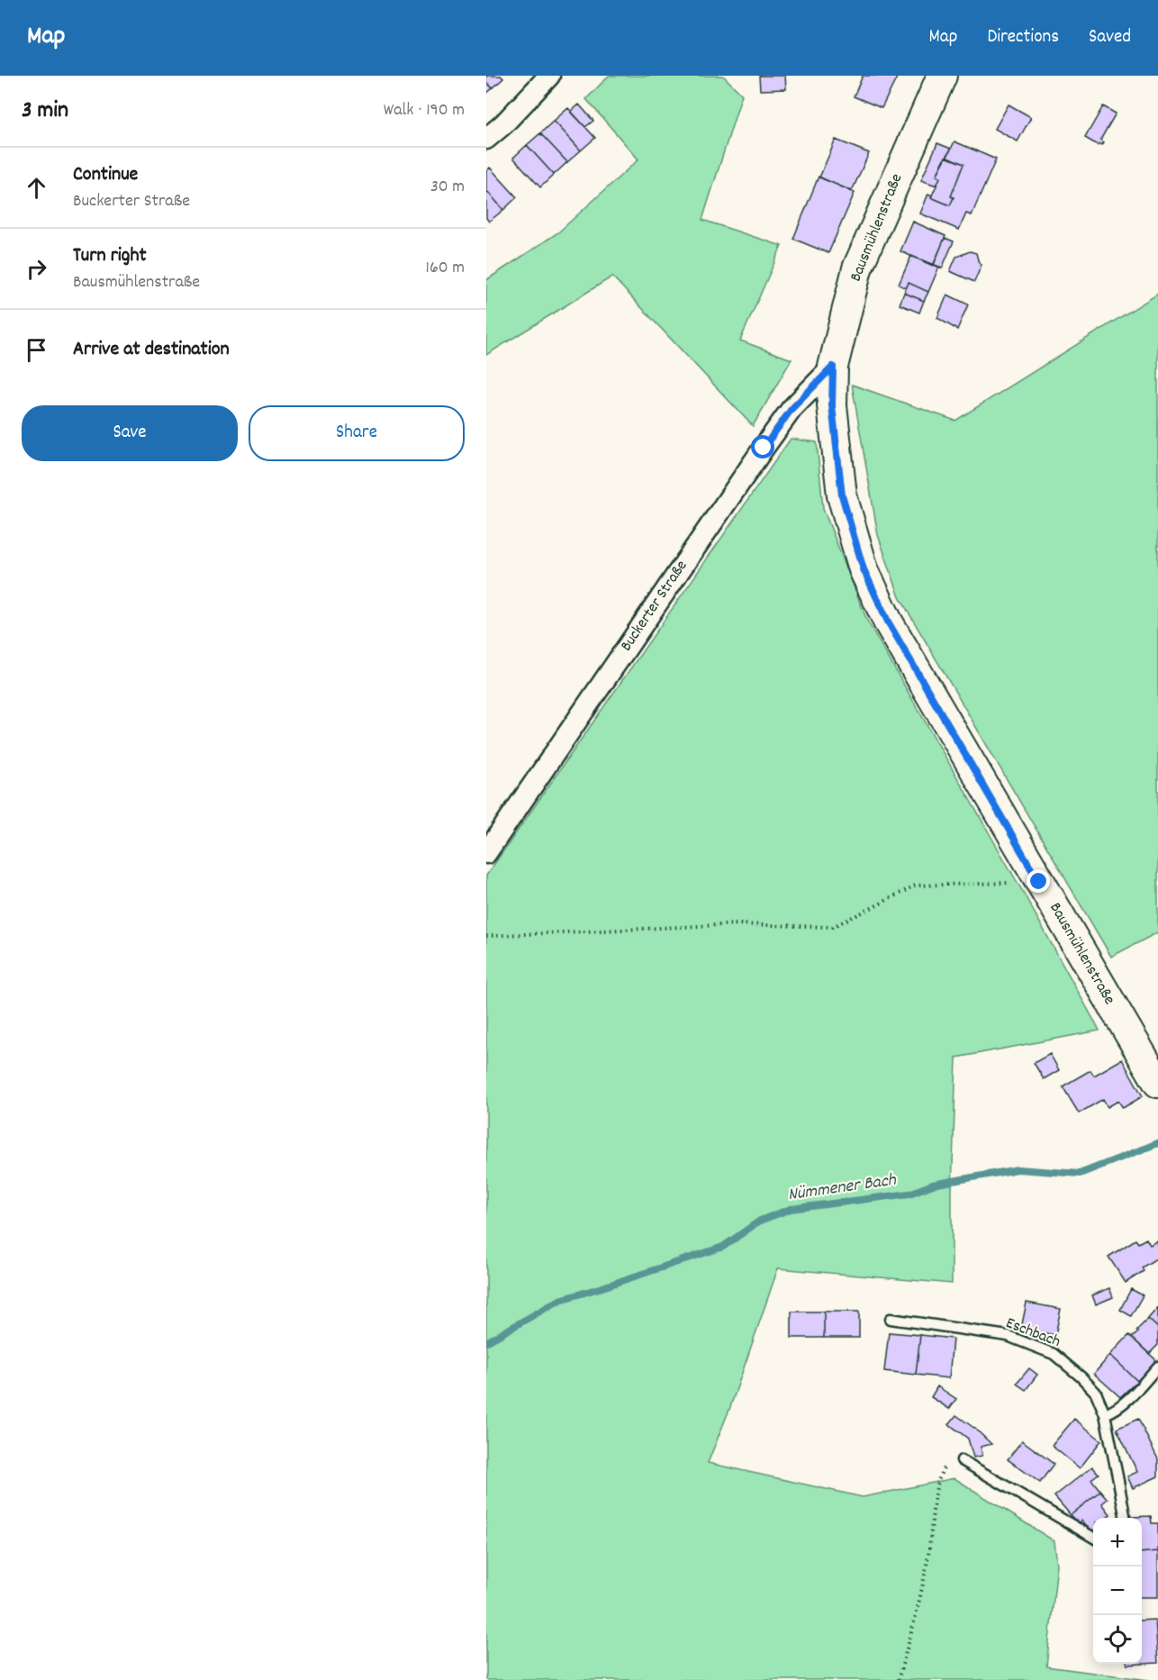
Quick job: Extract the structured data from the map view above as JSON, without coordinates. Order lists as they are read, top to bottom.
{
  "streets": {
    "street": ["Bausmühlenstraße", "Buckerter Straße"],
    "lane": ["Eschbach"]
  },
  "crossings": [
    ["Bausmühlenstraße", "Buckerter Straße"]
  ],
  "water": ["Nümmener Bach"],
  "page": {
    "header": "Map",
    "nav": ["Map", "Directions", "Saved"],
    "heading": ["3 min", "Walk · 190 m"],
    "list": [
      ["Continue", "Buckerter Straße", "30 m"],
      ["Turn right", "Bausmühlenstraße", "160 m"],
      "Arrive at destination"
    ],
    "buttons": ["Save", "Share"],
    "map_buttons": ["+", "−"]
  }
}
